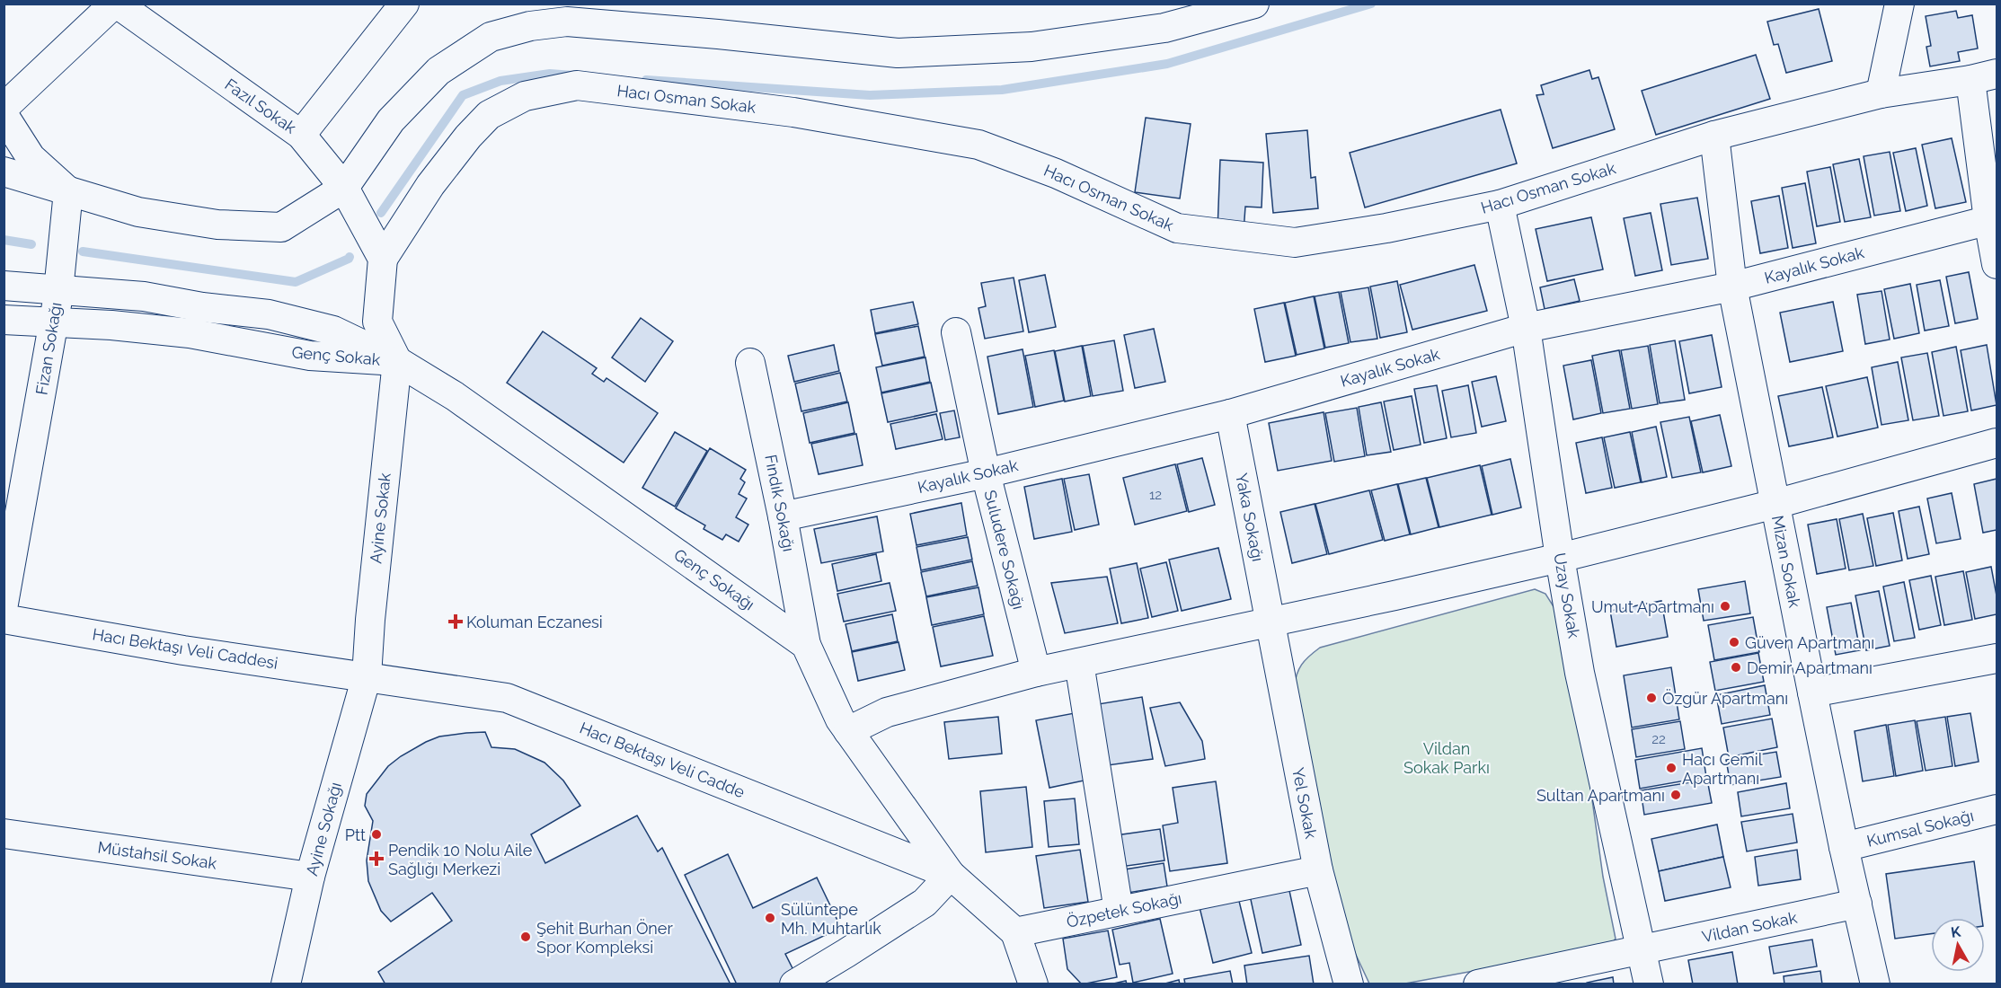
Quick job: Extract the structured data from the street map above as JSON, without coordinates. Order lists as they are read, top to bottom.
{
  "streets": {
    "street": [
      "Hacı Osman Sokak",
      "Fazıl Sokak",
      "Kayalık Sokak",
      "Fizan Sokağı",
      "Genç Sokak",
      "Fındık Sokağı",
      "Yaka Sokağı",
      "Ayine Sokak",
      "Suludere Sokağı",
      "Mizan Sokak",
      "Genç Sokağı",
      "Uzay Sokak",
      "Hacı Bektaşı Veli Caddesi",
      "Hacı Bektaşı Veli Cadde",
      "Yel Sokak",
      "Kumsal Sokağı",
      "Ayine Sokağı",
      "Müstahsil Sokak",
      "Özpetek Sokağı",
      "Vildan Sokak"
    ]
  },
  "crossings": [
    ["Hacı Osman Sokak", "Fazıl Sokak"],
    ["Hacı Osman Sokak", "Mizan Sokak"],
    ["Hacı Osman Sokak", "Uzay Sokak"],
    ["Kayalık Sokak", "Fındık Sokağı"],
    ["Kayalık Sokak", "Yaka Sokağı"],
    ["Kayalık Sokak", "Suludere Sokağı"],
    ["Kayalık Sokak", "Mizan Sokak"],
    ["Kayalık Sokak", "Uzay Sokak"],
    ["Fizan Sokağı", "Genç Sokak"],
    ["Genç Sokak", "Ayine Sokak"],
    ["Genç Sokak", "Genç Sokağı"],
    ["Fındık Sokağı", "Genç Sokağı"],
    ["Yaka Sokağı", "Yel Sokak"],
    ["Ayine Sokak", "Genç Sokağı"],
    ["Ayine Sokak", "Hacı Bektaşı Veli Caddesi"],
    ["Ayine Sokak", "Hacı Bektaşı Veli Cadde"],
    ["Ayine Sokak", "Ayine Sokağı"],
    ["Mizan Sokak", "Kumsal Sokağı"],
    ["Mizan Sokak", "Vildan Sokak"],
    ["Uzay Sokak", "Vildan Sokak"],
    ["Hacı Bektaşı Veli Caddesi", "Hacı Bektaşı Veli Cadde"],
    ["Hacı Bektaşı Veli Caddesi", "Ayine Sokağı"],
    ["Hacı Bektaşı Veli Cadde", "Ayine Sokağı"],
    ["Yel Sokak", "Özpetek Sokağı"],
    ["Ayine Sokağı", "Müstahsil Sokak"]
  ],
  "parks": ["Vildan Sokak Parkı"],
  "places": {
    "other": [
      "Umut Apartmanı",
      "Güven Apartmanı",
      "Demir Apartmanı",
      "Özgür Apartmanı",
      "Hacı Cemil Apartmanı",
      "Sultan Apartmanı",
      "Ptt",
      "Sülüntepe Mh. Muhtarlık",
      "Şehit Burhan Öner Spor Kompleksi"
    ],
    "health": ["Koluman Eczanesi", "Pendik 10 Nolu Aile Sağlığı Merkezi"]
  },
  "house_numbers": ["12", "22"],
  "north": "top"
}
